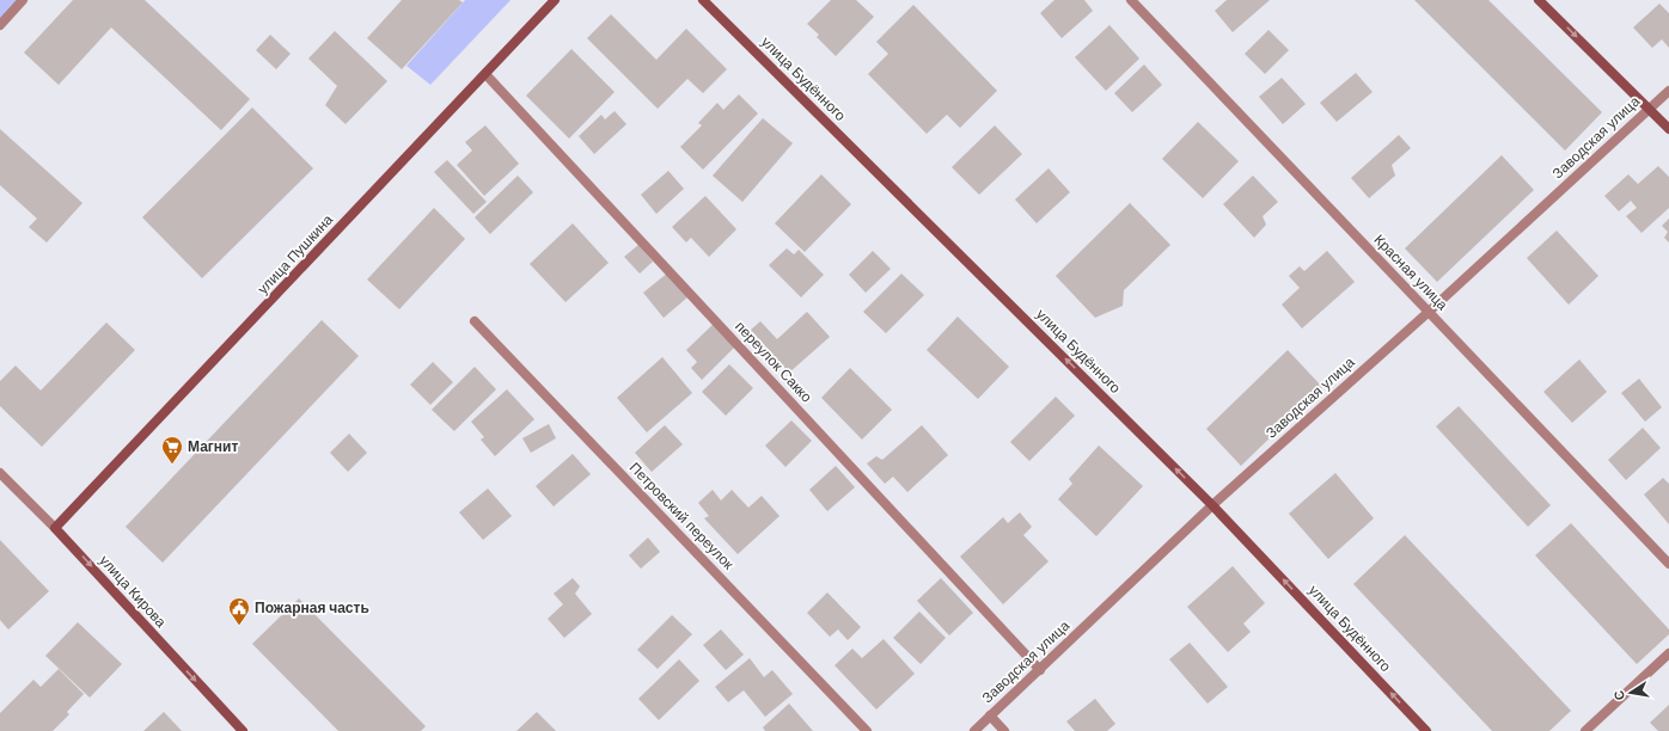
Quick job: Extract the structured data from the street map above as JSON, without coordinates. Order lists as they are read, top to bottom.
{
  "streets": {
    "street": [
      "улица Будённого",
      "Заводская улица",
      "улица Пушкина",
      "Красная улица",
      "переулок Сакко",
      "Петровский переулок",
      "улица Кирова"
    ]
  },
  "crossings": [
    ["улица Будённого", "Заводская улица"],
    ["Заводская улица", "Красная улица"],
    ["Заводская улица", "переулок Сакко"],
    ["улица Пушкина", "переулок Сакко"],
    ["улица Пушкина", "улица Кирова"]
  ],
  "one_way": ["улица Будённого", "улица Кирова"],
  "places": {
    "supermarket": ["Магнит"],
    "public building": ["Пожарная часть"]
  },
  "north": "left"
}
